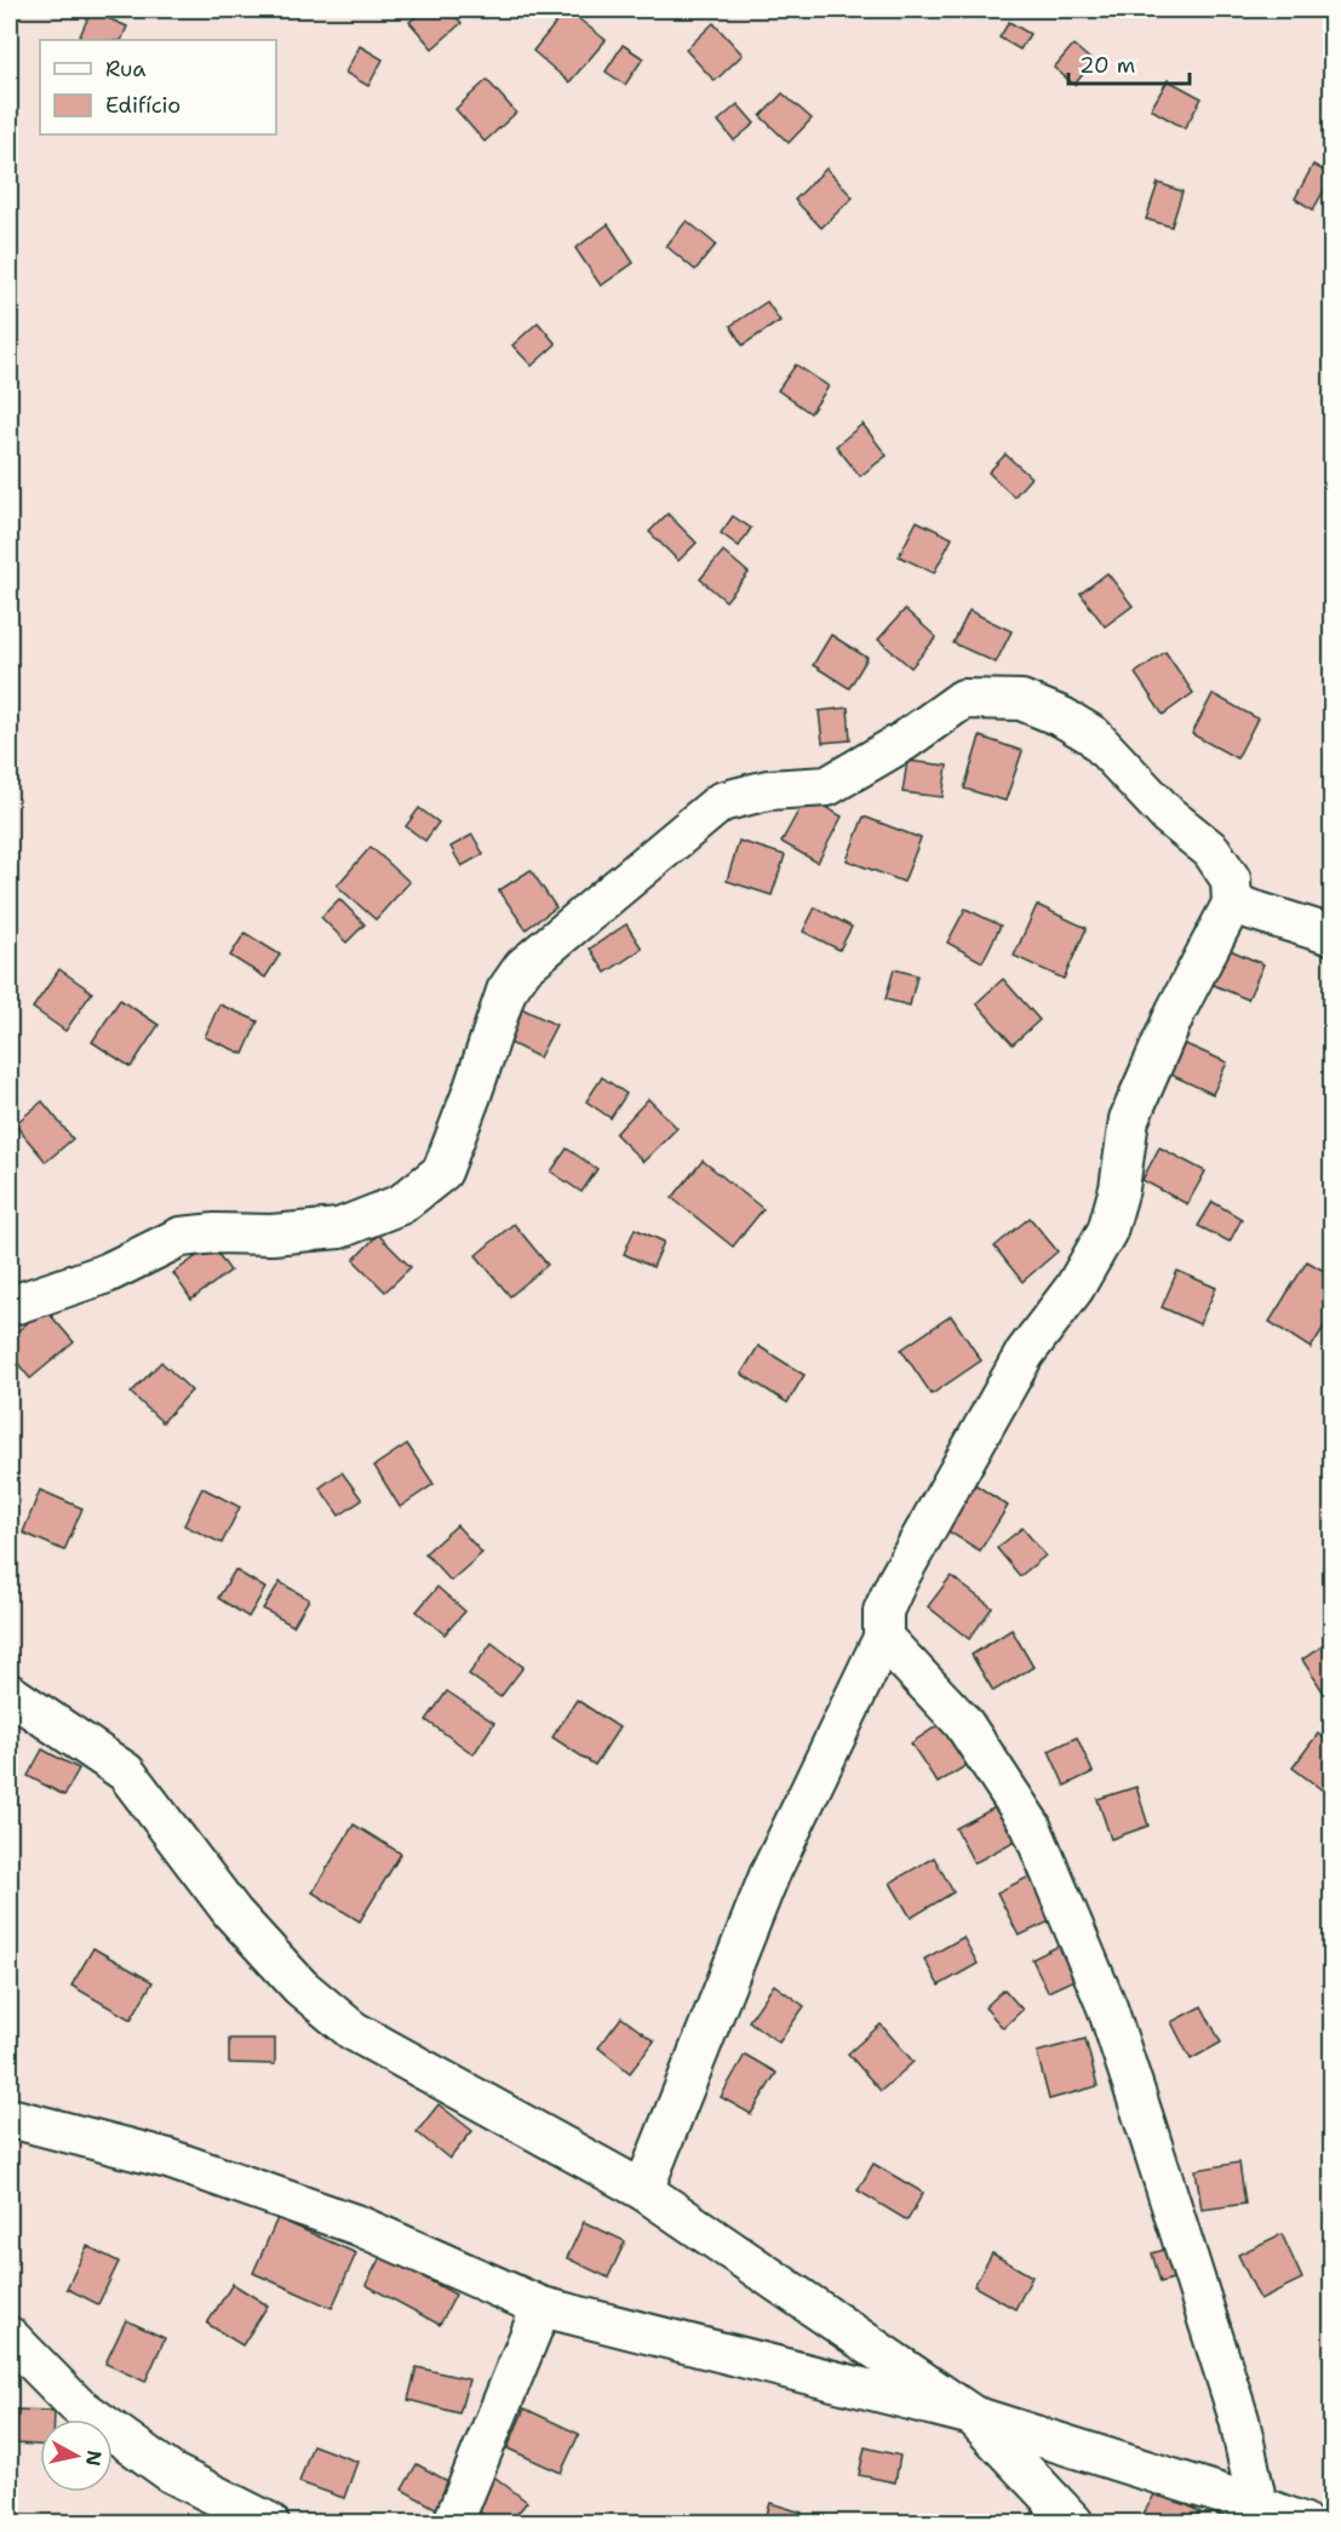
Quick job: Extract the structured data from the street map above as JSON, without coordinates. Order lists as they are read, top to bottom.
{
  "legend": ["Rua", "Edifício"],
  "scale_bar": "20 m",
  "north": "right"
}
